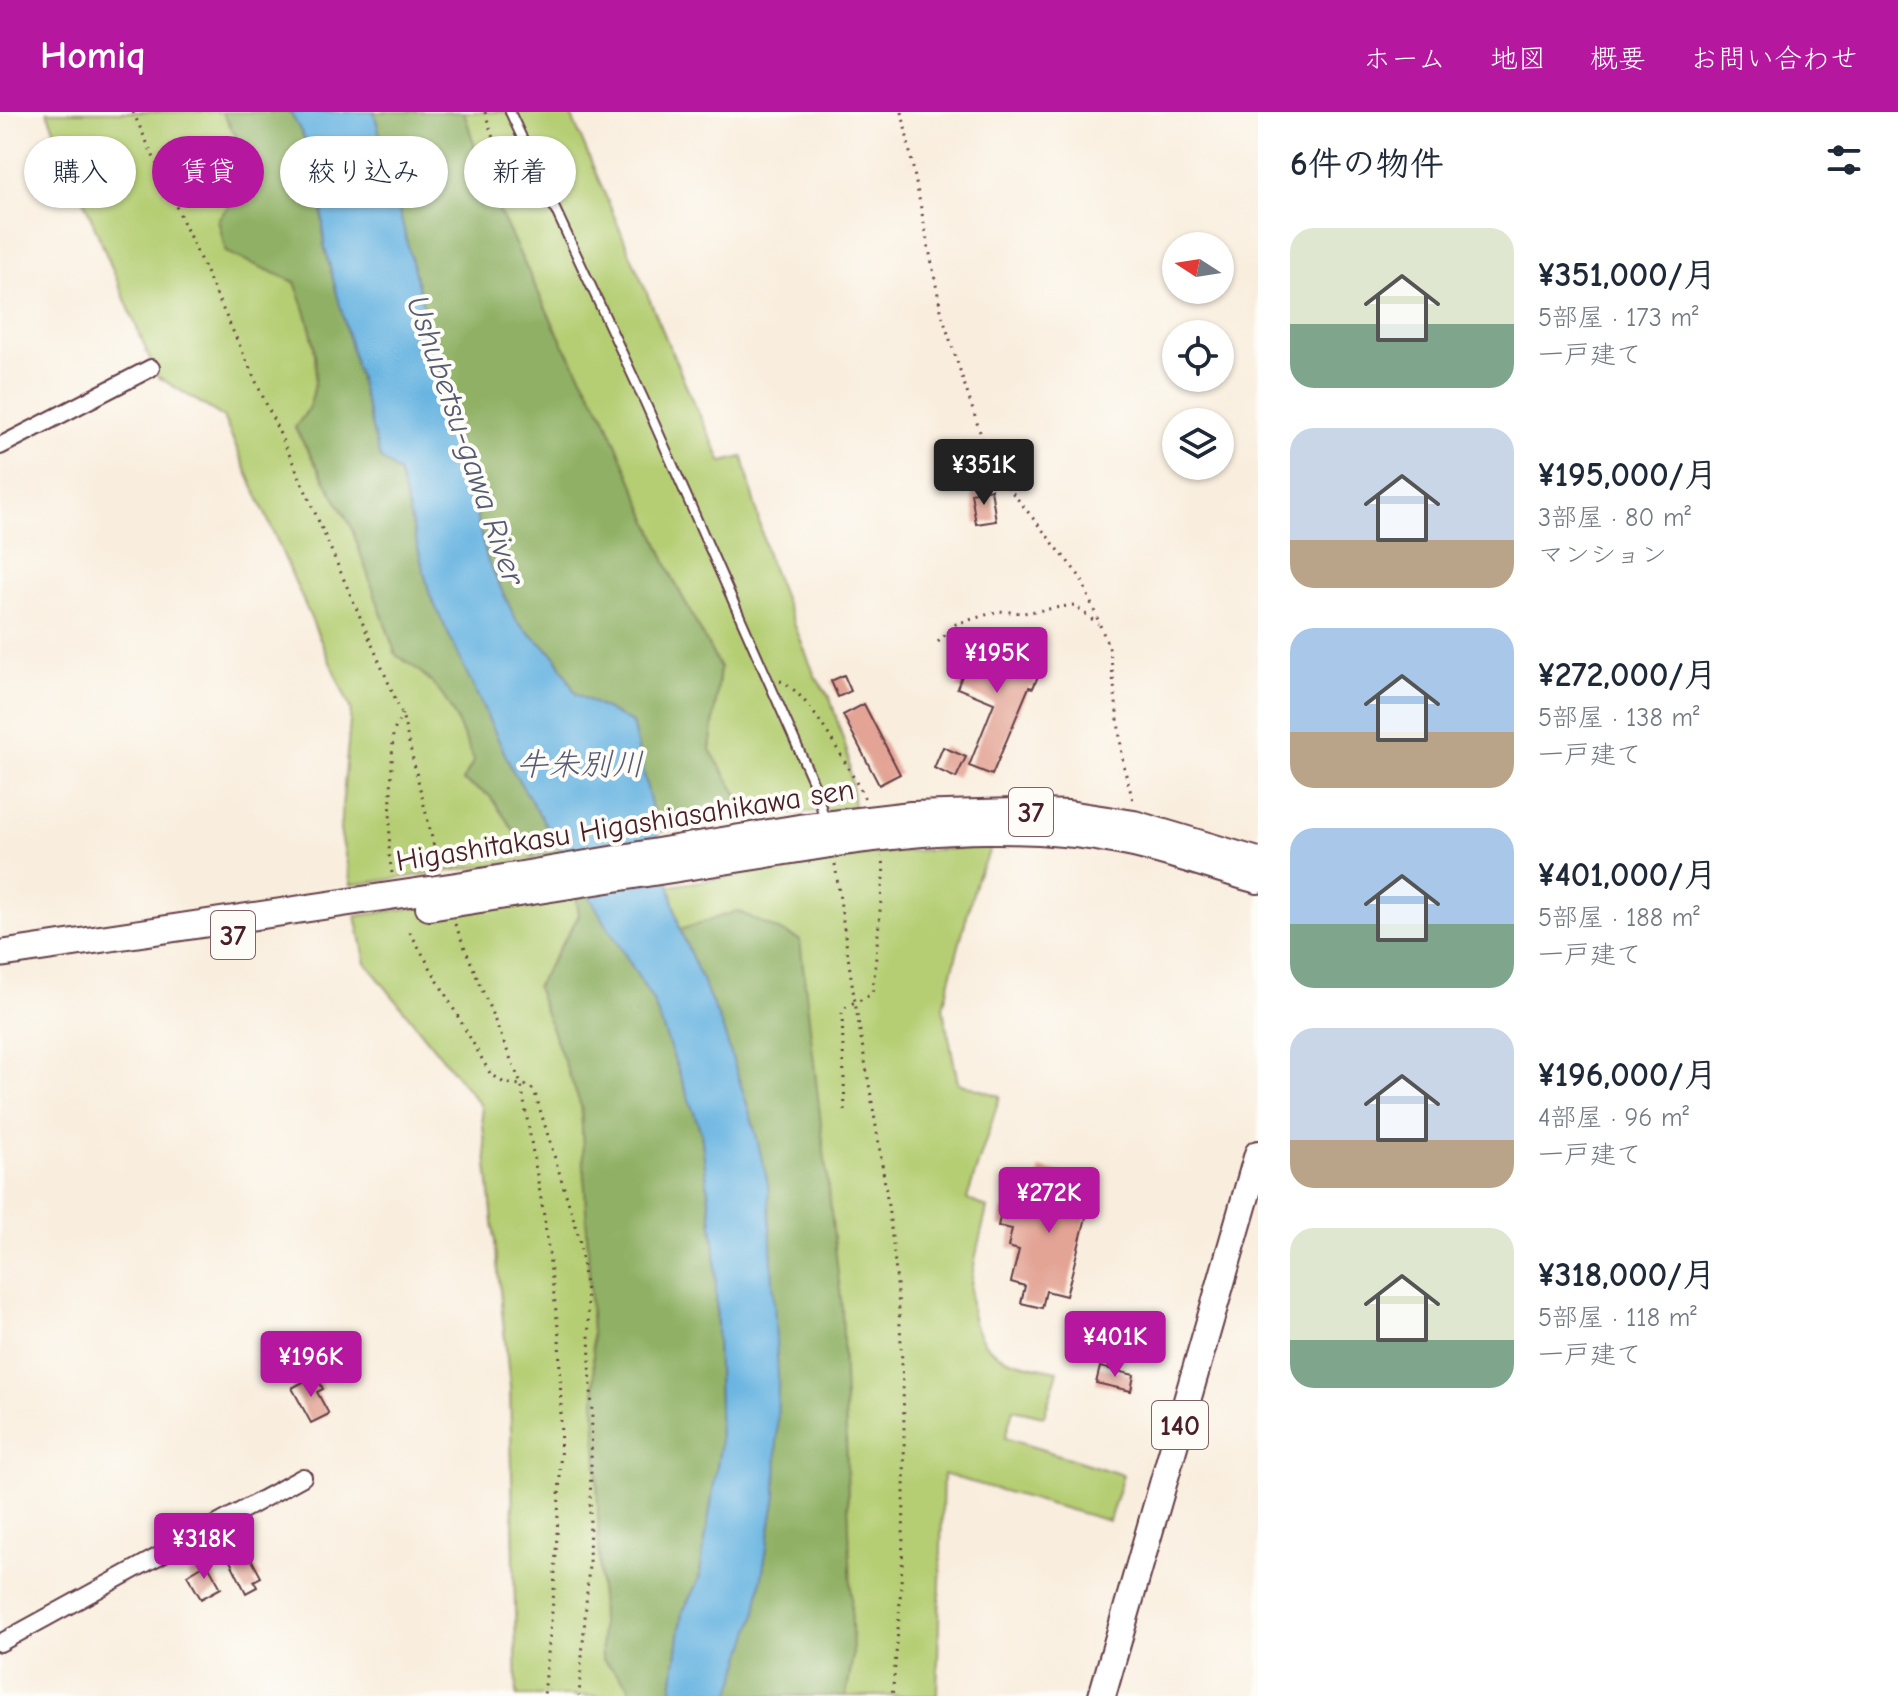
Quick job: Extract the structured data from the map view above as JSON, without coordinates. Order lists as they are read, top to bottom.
{
  "streets": {
    "main road": ["37", "Higashitakasu Higashiasahikawa sen", "140"]
  },
  "water": ["Ushubetsu-gawa River", "牛朱別川"],
  "north": "left",
  "page": {
    "header": "Homiq",
    "nav": [
      "ホーム",
      "地図",
      "概要",
      "お問い合わせ"
    ],
    "heading": "6件の物件",
    "chip": [
      "購入",
      "賃貸",
      "絞り込み",
      "新着"
    ],
    "list": [
      {
        "name": "¥351,000/月",
        "note": "5部屋 · 173 m² · 一戸建て"
      },
      {
        "name": "¥195,000/月",
        "note": "3部屋 · 80 m² · マンション"
      },
      {
        "name": "¥272,000/月",
        "note": "5部屋 · 138 m² · 一戸建て"
      },
      {
        "name": "¥401,000/月",
        "note": "5部屋 · 188 m² · 一戸建て"
      },
      {
        "name": "¥196,000/月",
        "note": "4部屋 · 96 m² · 一戸建て"
      },
      {
        "name": "¥318,000/月",
        "note": "5部屋 · 118 m² · 一戸建て"
      }
    ],
    "price": [
      "¥351K",
      "¥195K",
      "¥272K",
      "¥401K",
      "¥196K",
      "¥318K"
    ]
  }
}
